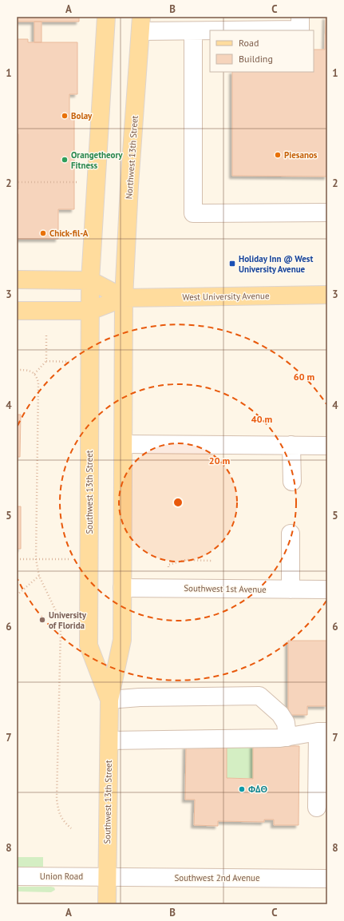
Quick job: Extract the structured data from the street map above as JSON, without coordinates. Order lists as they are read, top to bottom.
{
  "streets": {
    "main road": ["Northwest 13th Street", "West University Avenue", "Southwest 13th Street"],
    "street": ["Southwest 1st Avenue", "Union Road", "Southwest 2nd Avenue"]
  },
  "crossings": [
    ["Northwest 13th Street", "West University Avenue"],
    ["Northwest 13th Street", "Southwest 13th Street"],
    ["West University Avenue", "Southwest 13th Street"],
    ["Southwest 13th Street", "Southwest 1st Avenue"],
    ["Southwest 13th Street", "Union Road"],
    ["Southwest 13th Street", "Southwest 2nd Avenue"],
    ["Union Road", "Southwest 2nd Avenue"]
  ],
  "places": {
    "other": [
      "Bolay",
      "Piesanos",
      "Orangetheory Fitness",
      "Chick-fil-A",
      "University of Florida",
      "ΦΔΘ"
    ],
    "transit": ["Holiday Inn @ West University Avenue"]
  },
  "legend": ["Road", "Building"],
  "grid": {
    "columns": ["A", "B", "C"],
    "rows": [
      "1",
      "2",
      "3",
      "4",
      "5",
      "6",
      "7",
      "8"
    ]
  },
  "rings": ["60 m", "40 m", "20 m"]
}
